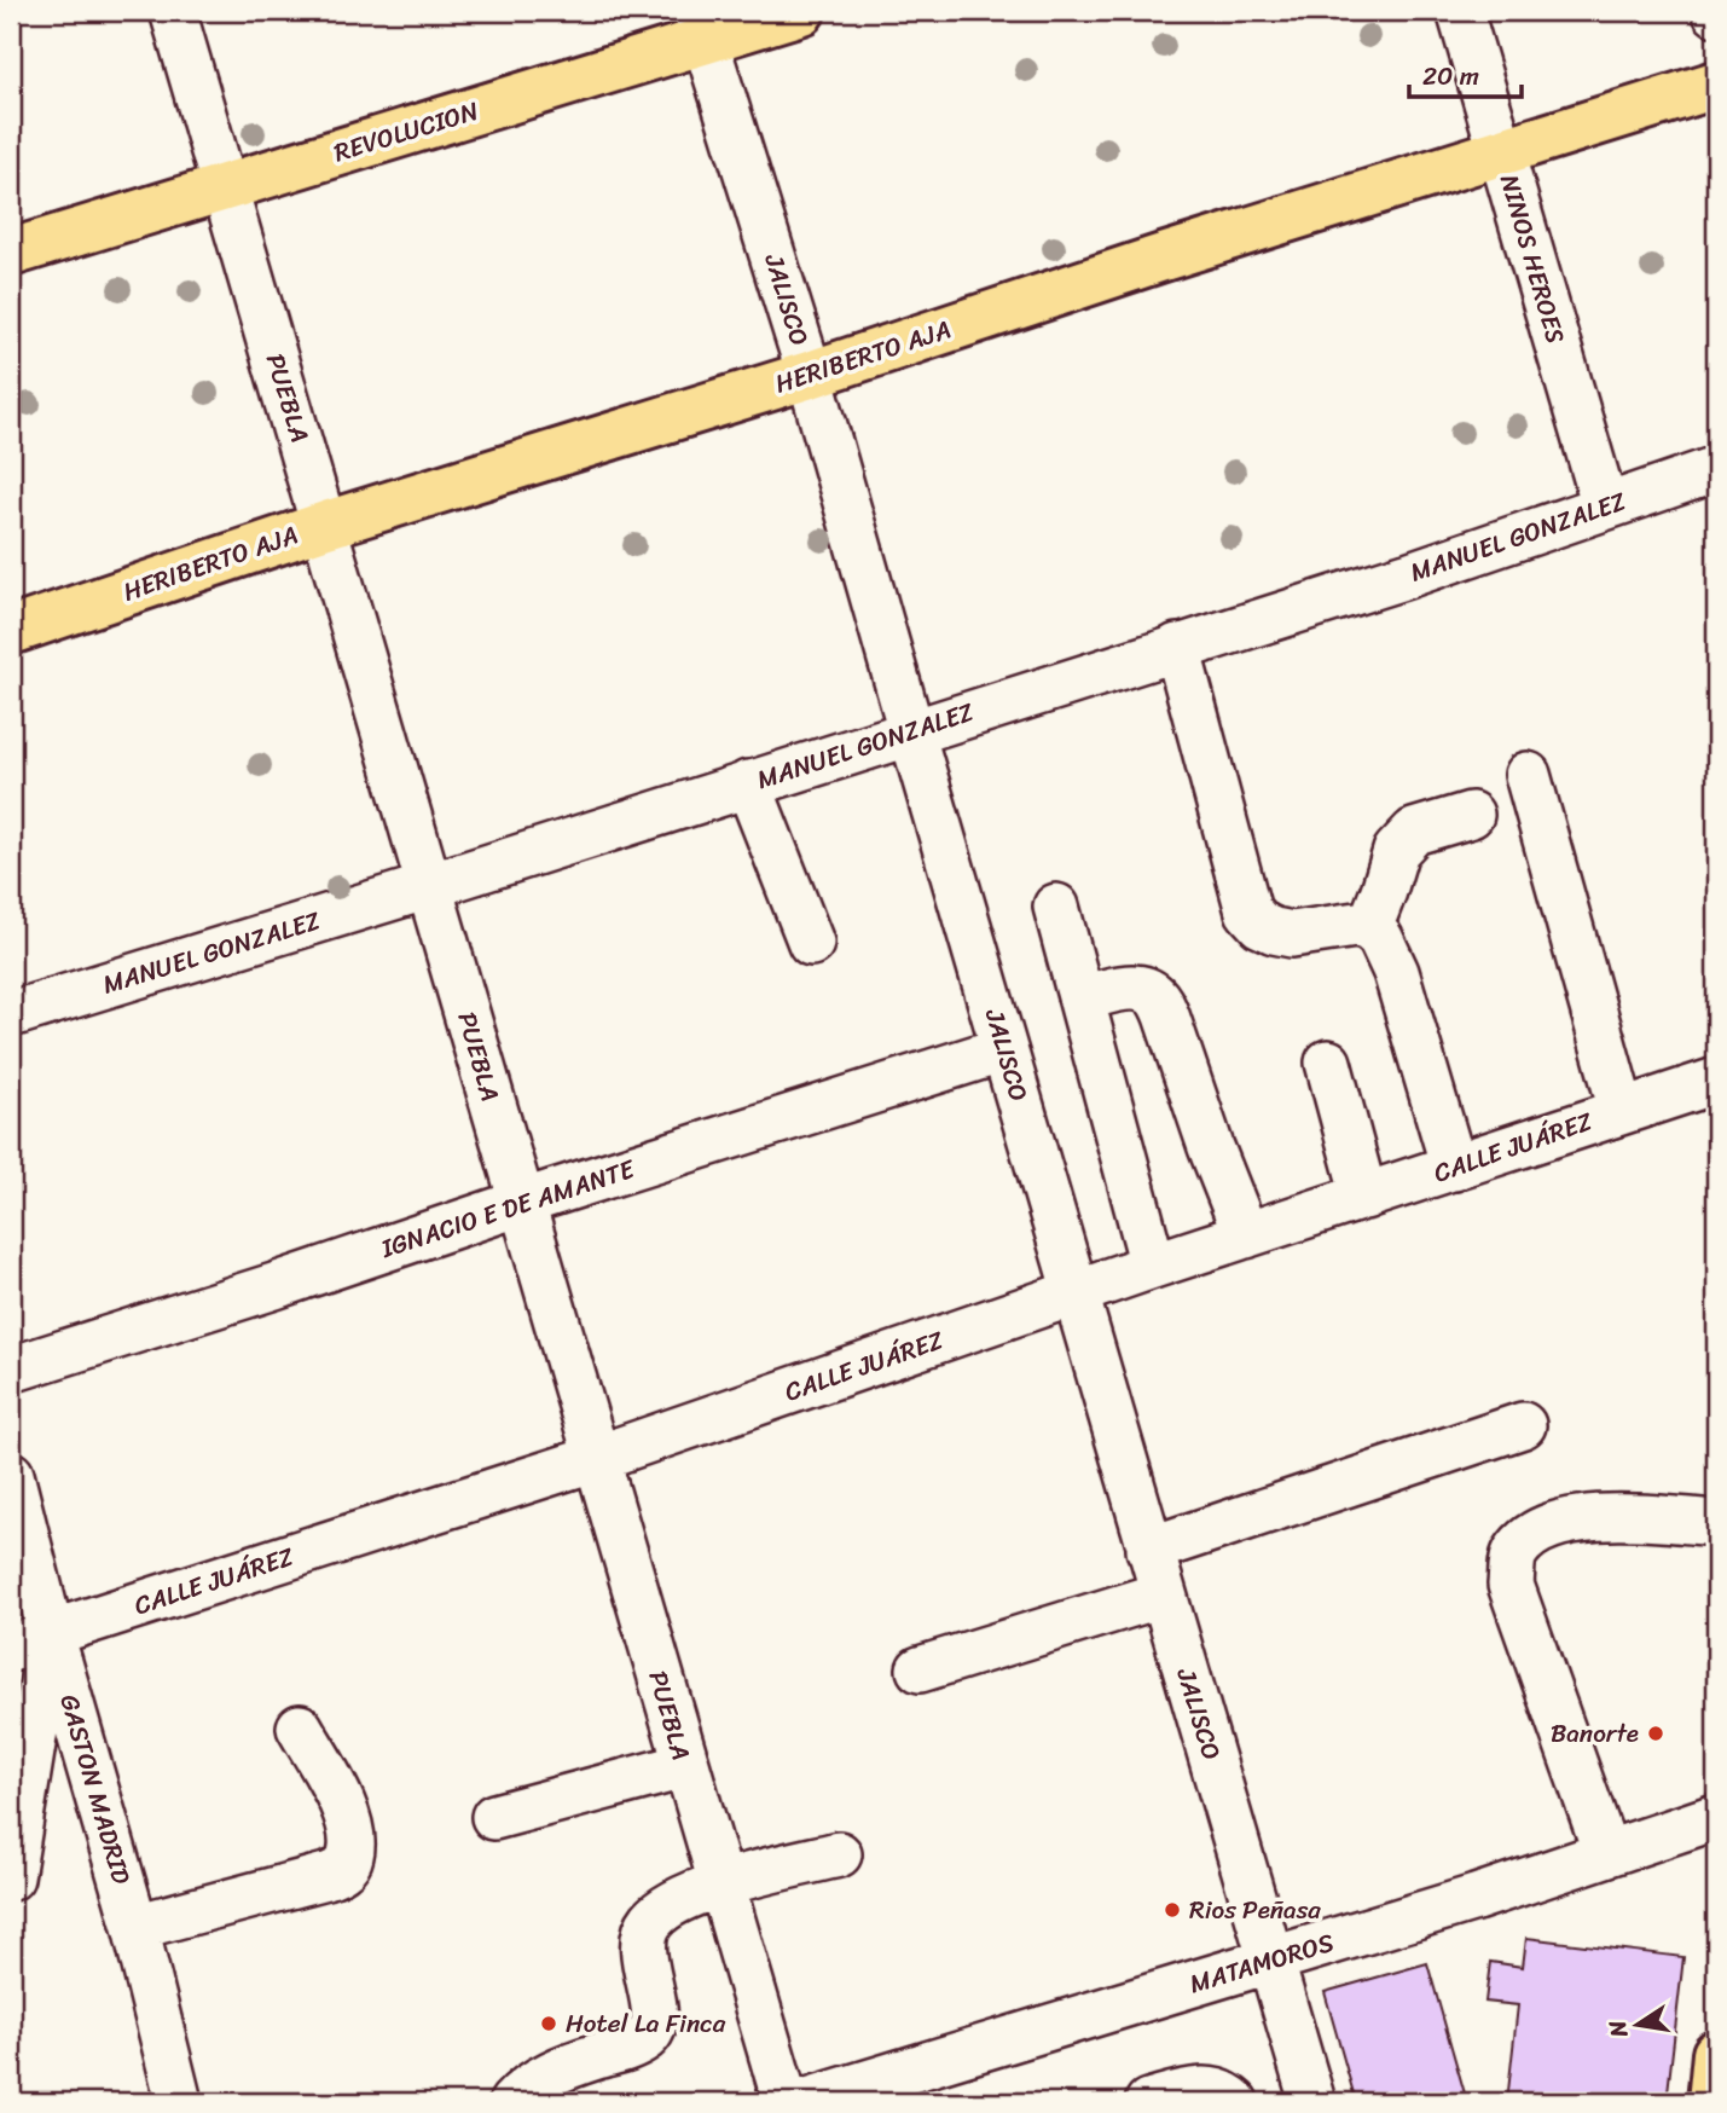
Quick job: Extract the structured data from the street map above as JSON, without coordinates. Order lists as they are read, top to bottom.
{
  "streets": {
    "main road": ["REVOLUCION", "HERIBERTO AJA"],
    "street": [
      "NINOS HEROES",
      "JALISCO",
      "PUEBLA",
      "MANUEL GONZALEZ",
      "CALLE JUÁREZ",
      "IGNACIO E DE AMANTE",
      "GASTON MADRID",
      "MATAMOROS"
    ]
  },
  "crossings": [
    ["REVOLUCION", "JALISCO"],
    ["REVOLUCION", "PUEBLA"],
    ["NINOS HEROES", "HERIBERTO AJA"],
    ["NINOS HEROES", "MANUEL GONZALEZ"],
    ["JALISCO", "HERIBERTO AJA"],
    ["JALISCO", "MANUEL GONZALEZ"],
    ["JALISCO", "CALLE JUÁREZ"],
    ["JALISCO", "IGNACIO E DE AMANTE"],
    ["JALISCO", "MATAMOROS"],
    ["HERIBERTO AJA", "PUEBLA"],
    ["PUEBLA", "MANUEL GONZALEZ"],
    ["PUEBLA", "CALLE JUÁREZ"],
    ["PUEBLA", "IGNACIO E DE AMANTE"],
    ["CALLE JUÁREZ", "GASTON MADRID"]
  ],
  "places": ["Banorte", "Rios Peñasa", "Hotel La Finca"],
  "scale_bar": "20 m",
  "north": "left"
}
